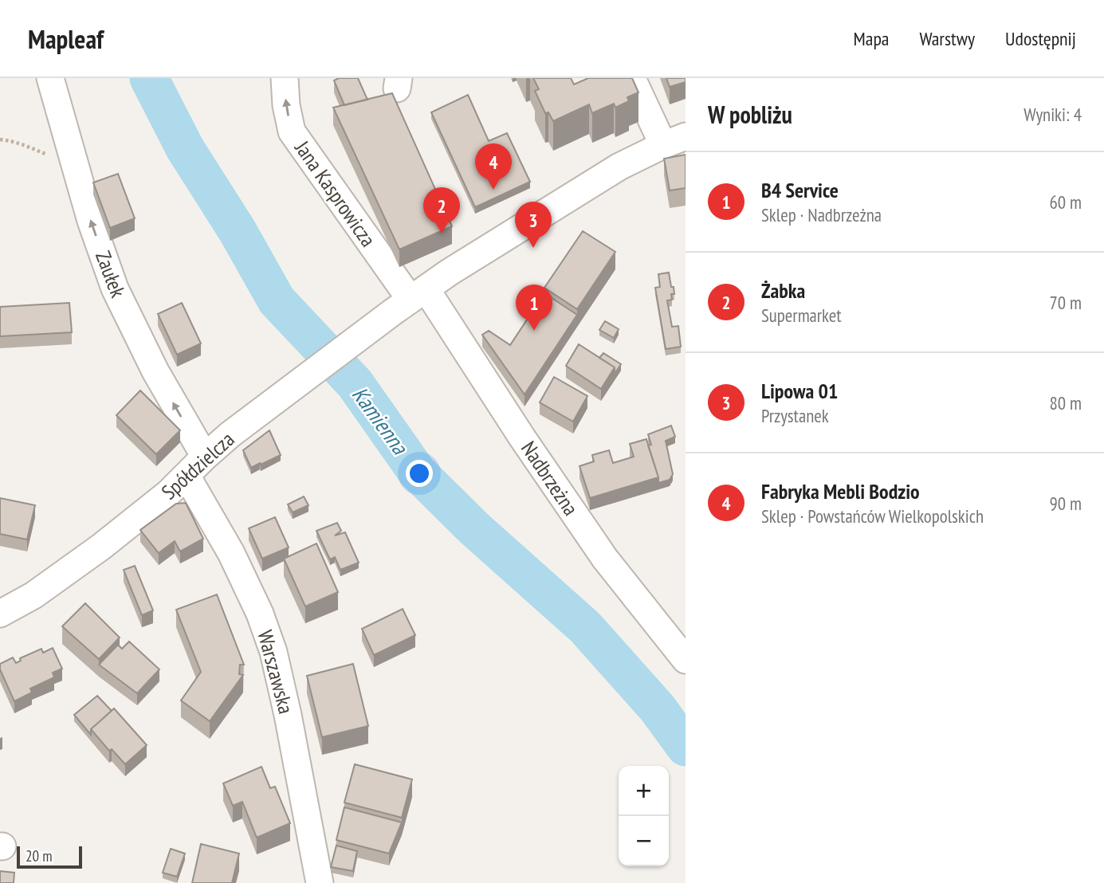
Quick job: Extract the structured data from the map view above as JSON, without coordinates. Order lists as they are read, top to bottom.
{
  "streets": {
    "street": [
      "Jana Kasprowicza",
      "Zaułek",
      "Spółdzielcza",
      "Nadbrzeżna",
      "Warszawska"
    ]
  },
  "crossings": [
    ["Jana Kasprowicza", "Spółdzielcza"],
    ["Jana Kasprowicza", "Nadbrzeżna"],
    ["Zaułek", "Spółdzielcza"],
    ["Spółdzielcza", "Nadbrzeżna"],
    ["Spółdzielcza", "Warszawska"]
  ],
  "one_way": ["Jana Kasprowicza", "Zaułek"],
  "water": ["Kamienna"],
  "scale_bar": "20 m",
  "page": {
    "header": "Mapleaf",
    "nav": ["Mapa", "Warstwy", "Udostępnij"],
    "heading": ["W pobliżu", "Wyniki: 4"],
    "pins": [
      "4",
      "2",
      "3",
      "1"
    ],
    "list": [
      {
        "mark": "1",
        "name": "B4 Service",
        "note": "Sklep · Nadbrzeżna",
        "value": "60 m"
      },
      {
        "mark": "2",
        "name": "Żabka",
        "note": "Supermarket",
        "value": "70 m"
      },
      {
        "mark": "3",
        "name": "Lipowa 01",
        "note": "Przystanek",
        "value": "80 m"
      },
      {
        "mark": "4",
        "name": "Fabryka Mebli Bodzio",
        "note": "Sklep · Powstańców Wielkopolskich",
        "value": "90 m"
      }
    ],
    "map_buttons": ["+", "−"],
    "scale": "20 m"
  }
}
